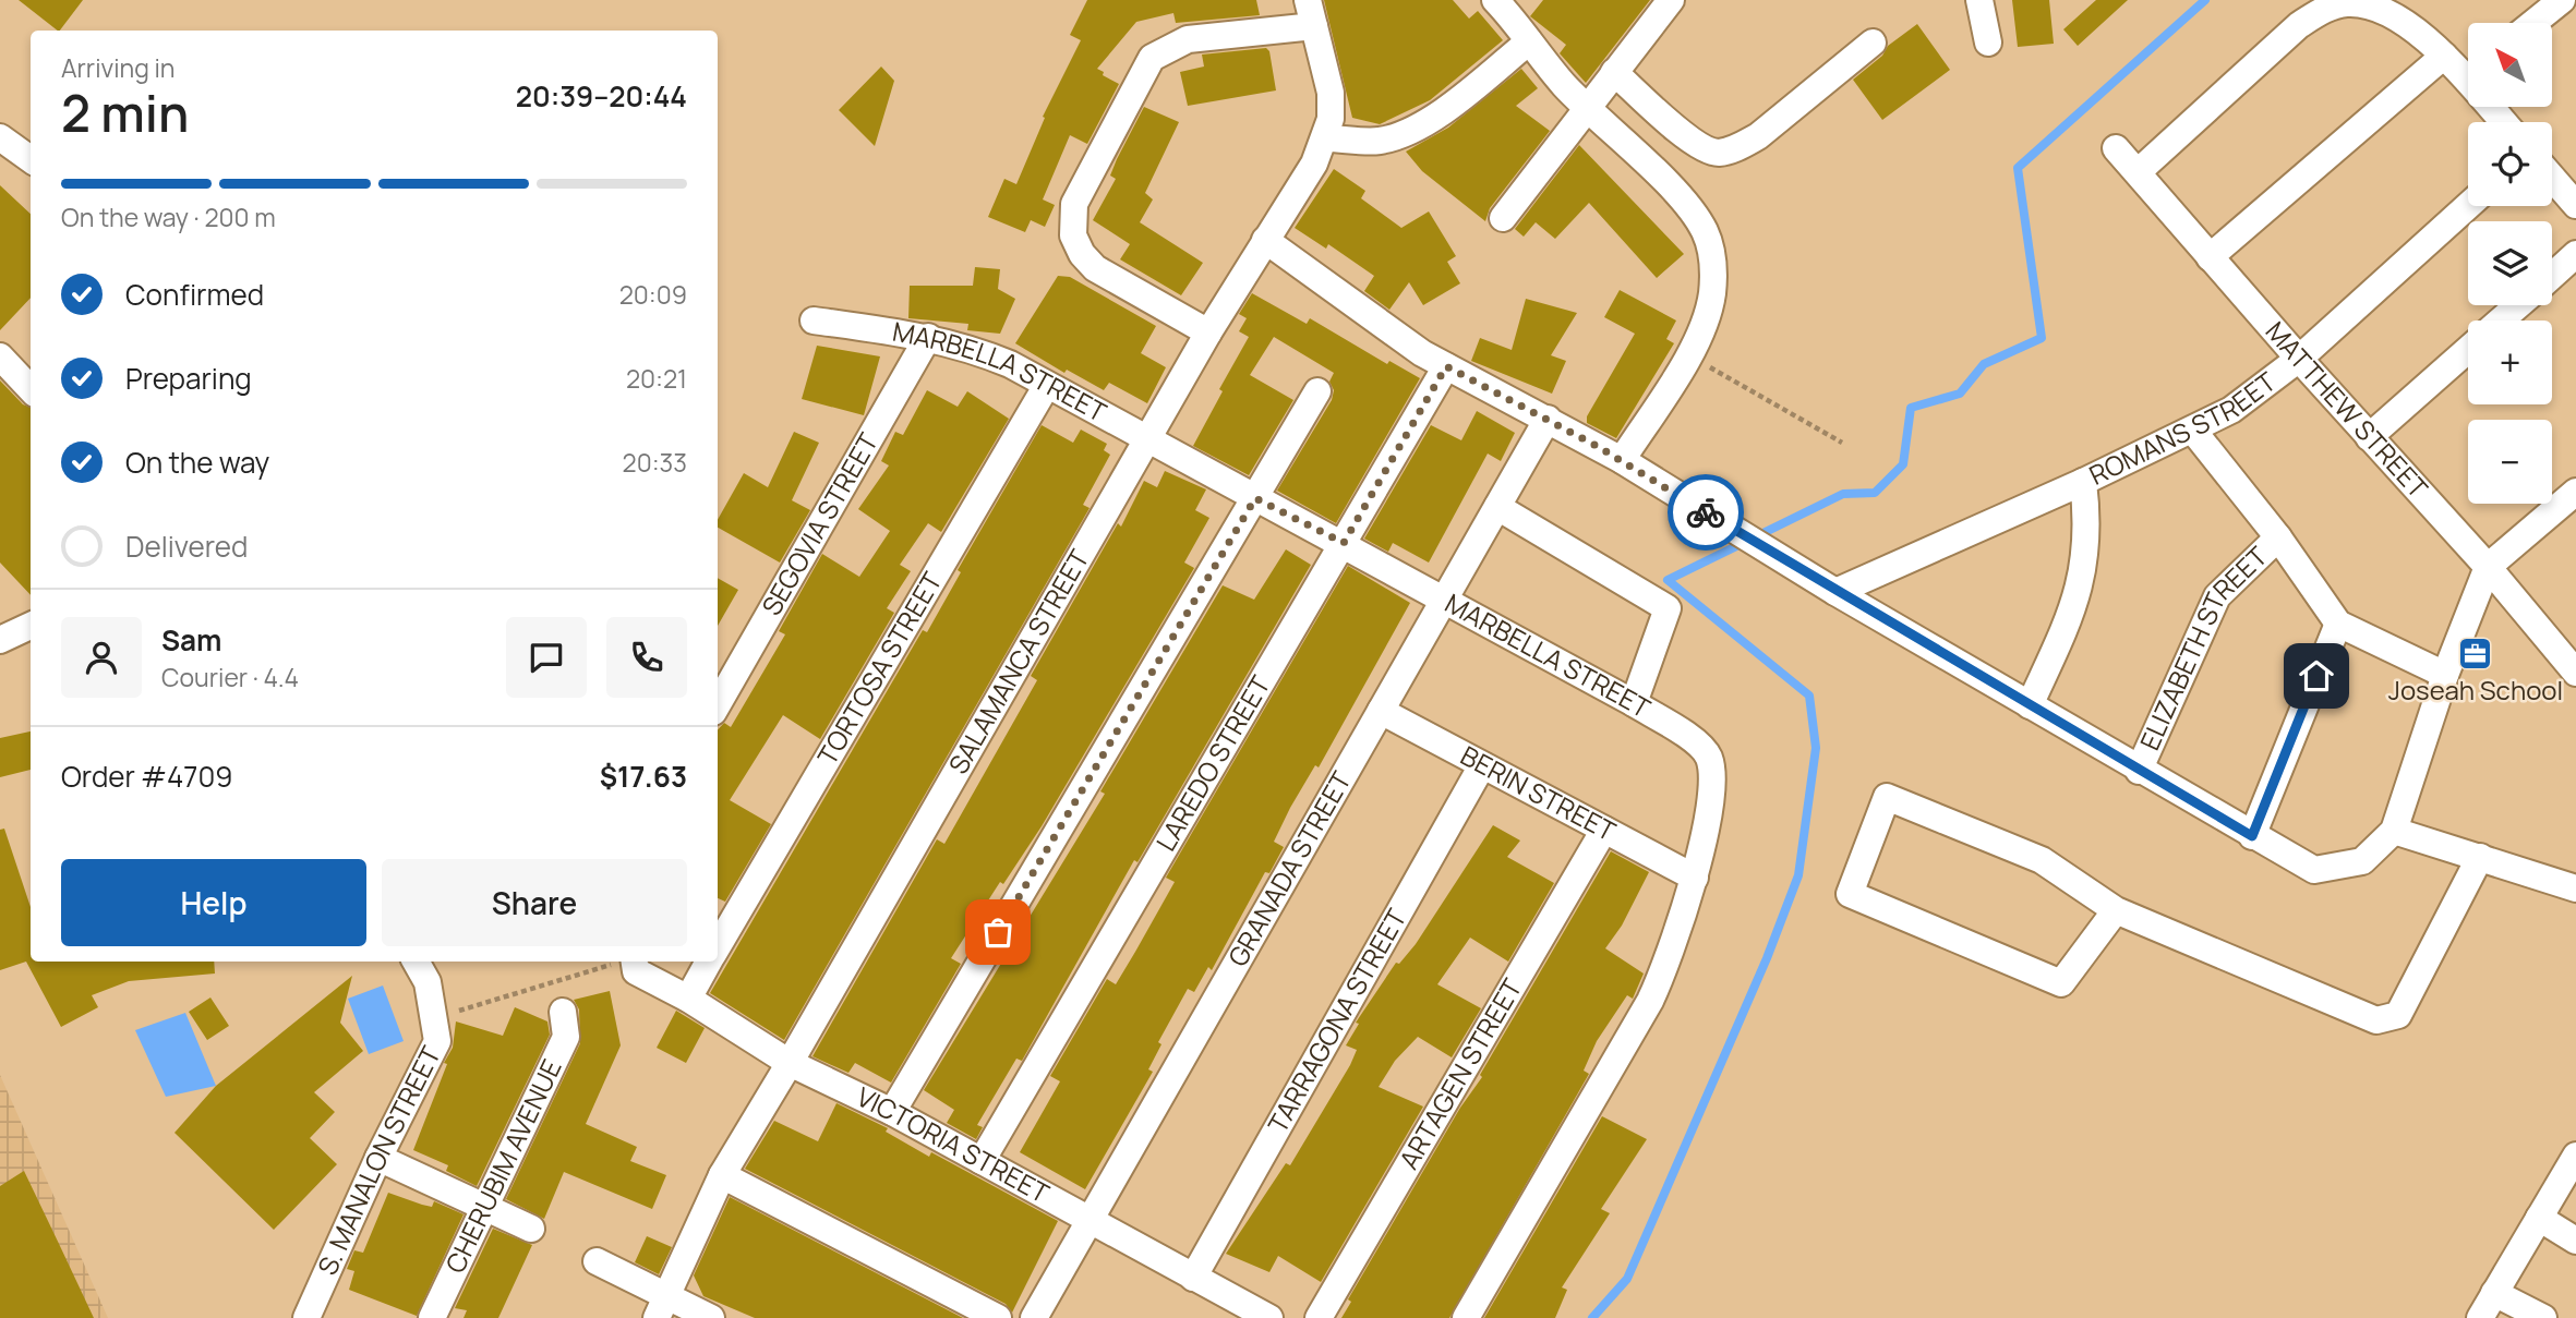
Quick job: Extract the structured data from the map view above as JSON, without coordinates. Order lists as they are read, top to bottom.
{
  "streets": {
    "street": [
      "MARBELLA STREET",
      "MATTHEW STREET",
      "ROMANS STREET",
      "SEGOVIA STREET",
      "ELIZABETH STREET",
      "SALAMANCA STREET",
      "TORTOSA STREET",
      "LAREDO STREET",
      "BERIN STREET",
      "GRANADA STREET",
      "TARRAGONA STREET",
      "ARTAGEN STREET",
      "VICTORIA STREET",
      "S. MANALON STREET",
      "CHERUBIM AVENUE"
    ]
  },
  "crossings": [
    ["MARBELLA STREET", "SEGOVIA STREET"],
    ["MARBELLA STREET", "SALAMANCA STREET"],
    ["MARBELLA STREET", "TORTOSA STREET"],
    ["MARBELLA STREET", "LAREDO STREET"],
    ["MARBELLA STREET", "BERIN STREET"],
    ["MARBELLA STREET", "GRANADA STREET"],
    ["MATTHEW STREET", "ROMANS STREET"],
    ["SALAMANCA STREET", "VICTORIA STREET"],
    ["TORTOSA STREET", "VICTORIA STREET"],
    ["LAREDO STREET", "VICTORIA STREET"],
    ["BERIN STREET", "GRANADA STREET"],
    ["BERIN STREET", "TARRAGONA STREET"],
    ["BERIN STREET", "ARTAGEN STREET"],
    ["GRANADA STREET", "VICTORIA STREET"],
    ["TARRAGONA STREET", "VICTORIA STREET"]
  ],
  "places": {
    "office": ["Joseah School"]
  },
  "north": "top left",
  "page": {
    "map_buttons": ["+", "−"],
    "heading": ["2 min", "Arriving in", "20:39–20:44"],
    "panel": [
      "Sam",
      "Courier · 4.4",
      "Order #4709",
      "$17.63"
    ],
    "bar": "On the way · 200 m",
    "list": [
      ["Confirmed", "20:09"],
      ["Preparing", "20:21"],
      ["On the way", "20:33"],
      "Delivered"
    ],
    "buttons": ["Help", "Share"]
  }
}
